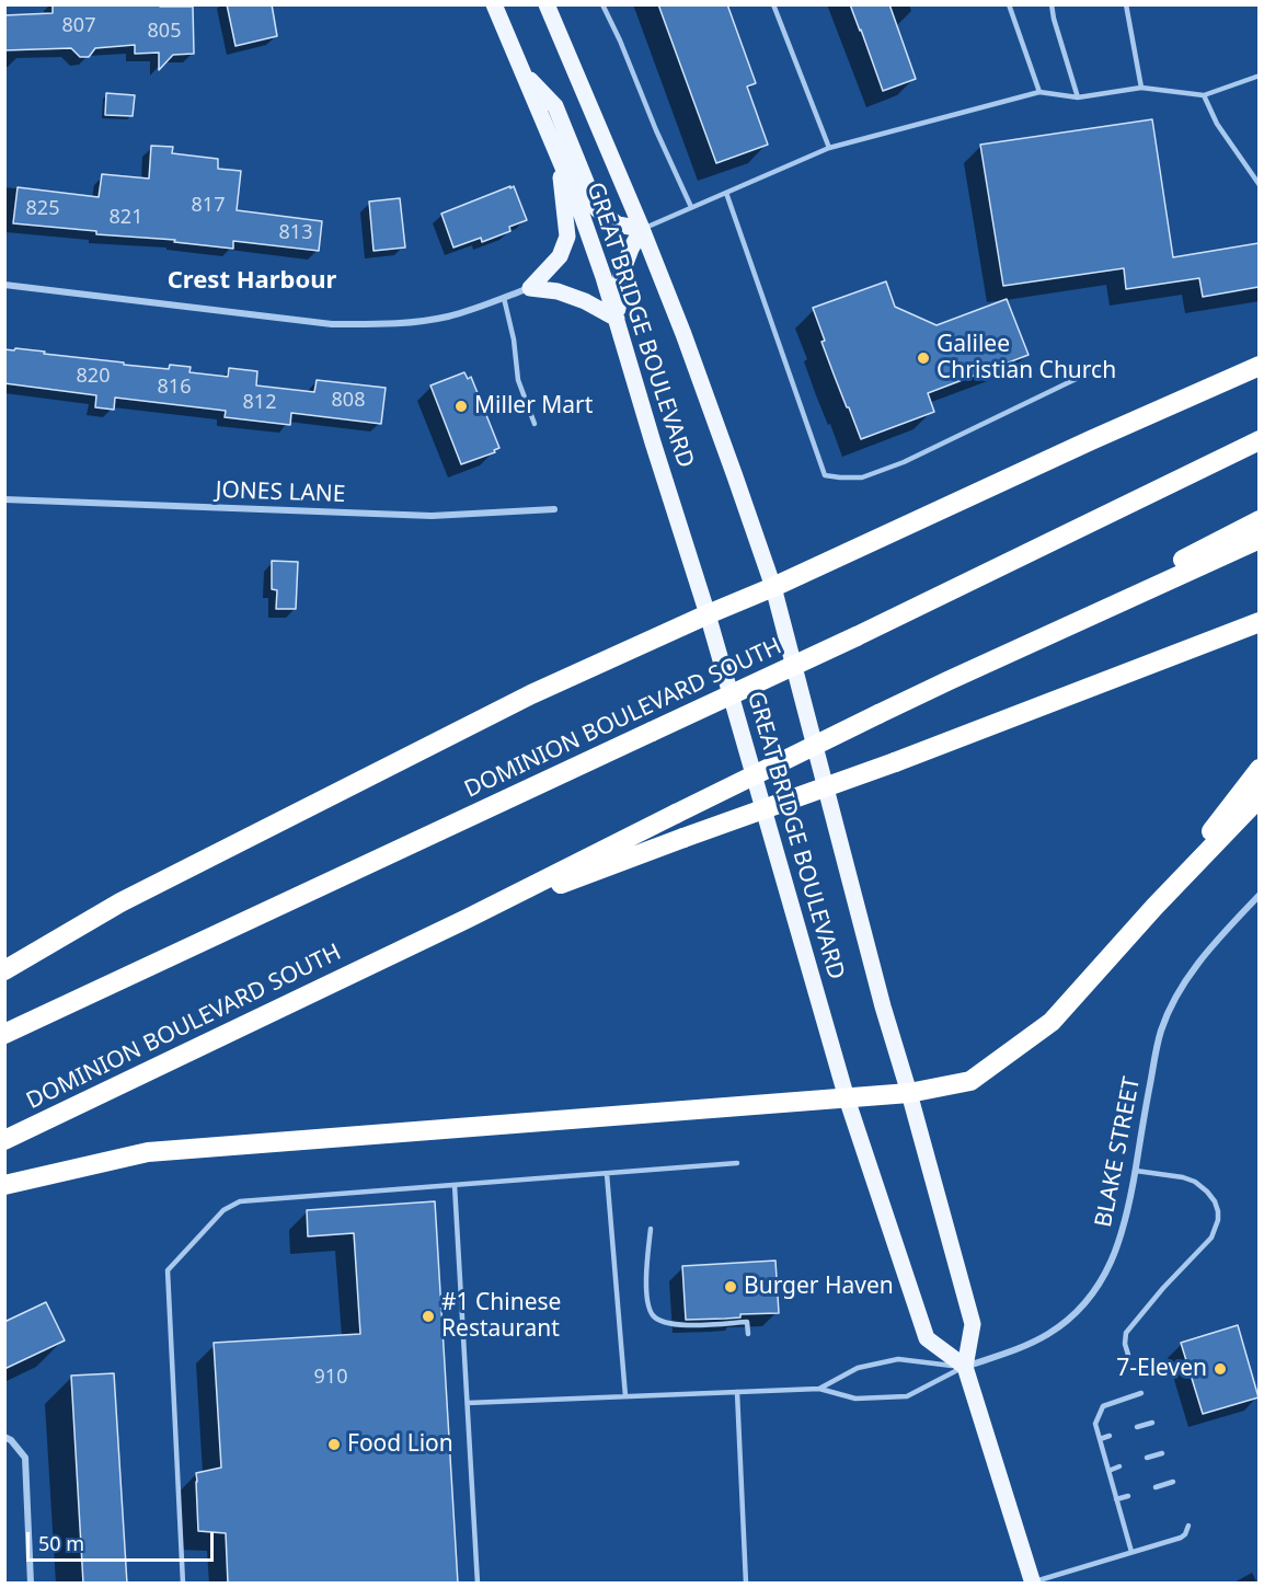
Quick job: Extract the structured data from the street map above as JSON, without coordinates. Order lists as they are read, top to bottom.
{
  "streets": {
    "highway": ["DOMINION BOULEVARD SOUTH"],
    "main road": ["GREAT BRIDGE BOULEVARD"],
    "street": ["JONES LANE", "BLAKE STREET"]
  },
  "crossings": [
    ["GREAT BRIDGE BOULEVARD", "BLAKE STREET"]
  ],
  "districts": ["Crest Harbour"],
  "places": [
    "Galilee Christian Church",
    "Miller Mart",
    "Burger Haven",
    "#1 Chinese Restaurant",
    "7-Eleven",
    "Food Lion"
  ],
  "house_numbers": [
    "807",
    "805",
    "817",
    "825",
    "821",
    "813",
    "820",
    "816",
    "808",
    "812",
    "910"
  ],
  "scale_bar": "50 m"
}
